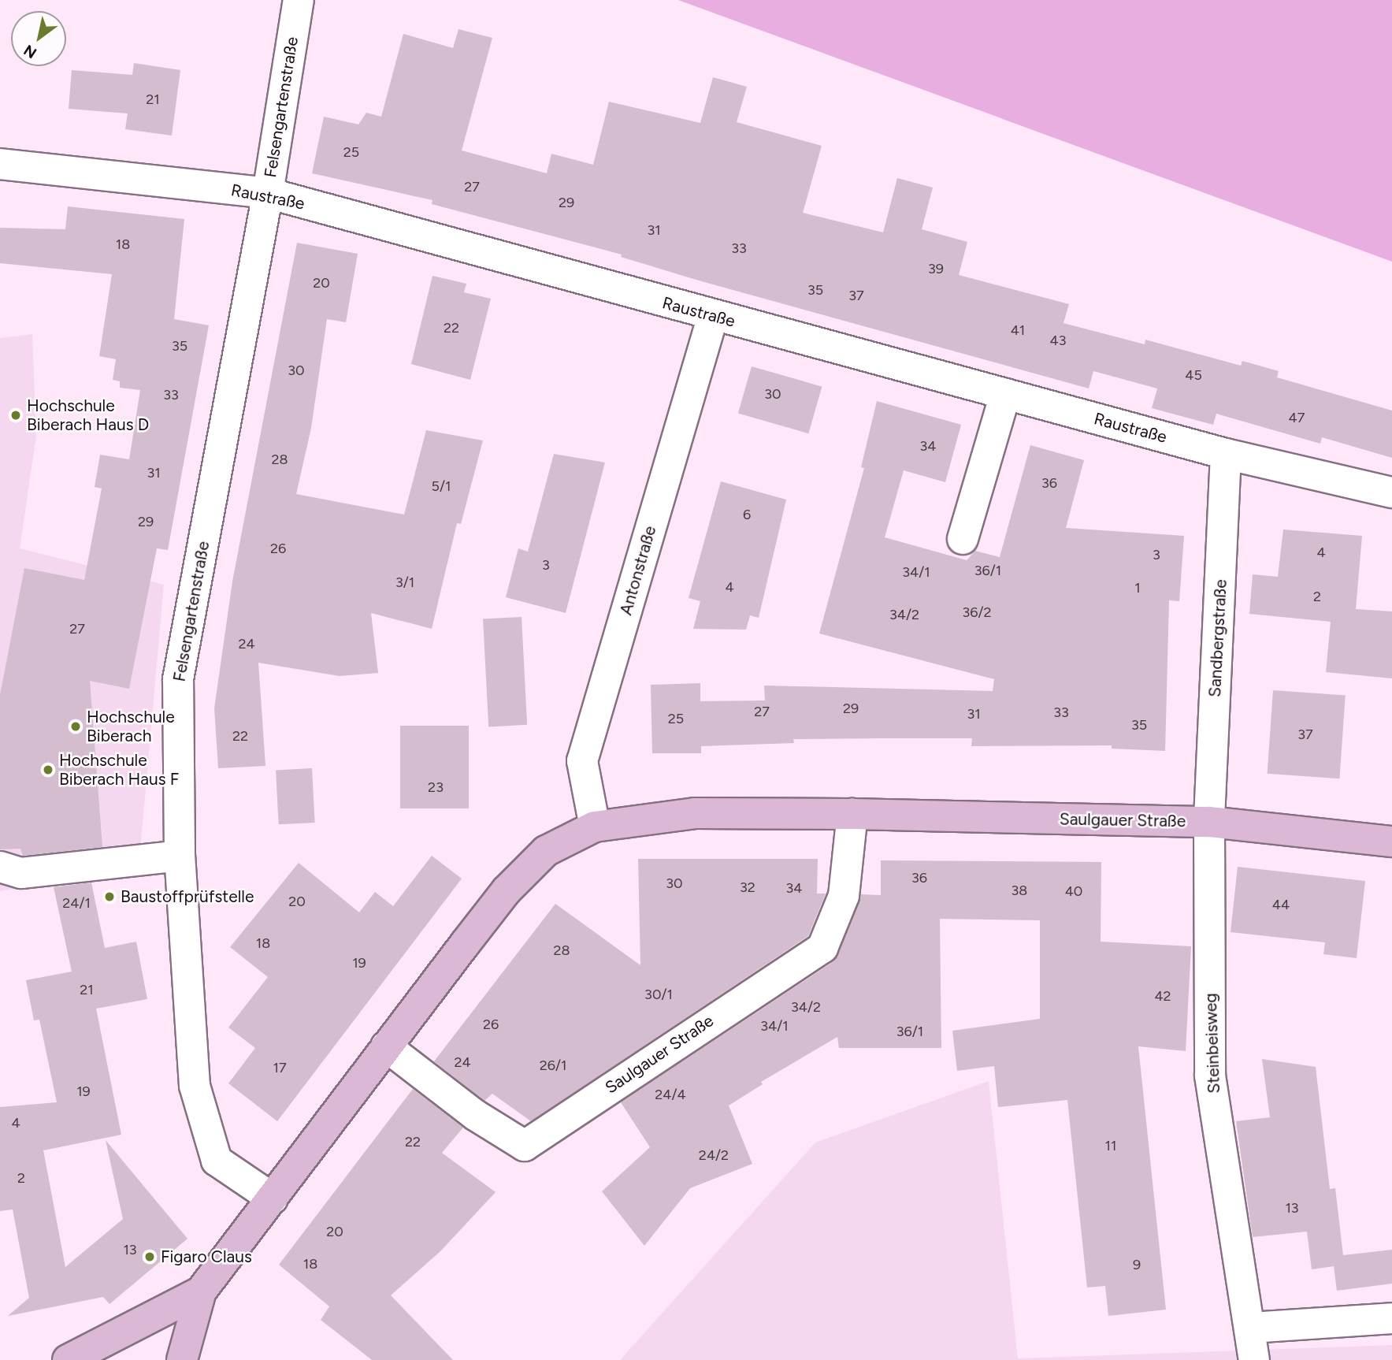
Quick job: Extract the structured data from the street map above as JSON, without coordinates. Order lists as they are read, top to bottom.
{
  "streets": {
    "main road": ["Saulgauer Straße"],
    "street": [
      "Felsengartenstraße",
      "Raustraße",
      "Antonstraße",
      "Sandbergstraße",
      "Steinbeisweg"
    ]
  },
  "crossings": [
    ["Felsengartenstraße", "Raustraße"],
    ["Felsengartenstraße", "Saulgauer Straße"],
    ["Raustraße", "Antonstraße"],
    ["Raustraße", "Sandbergstraße"],
    ["Antonstraße", "Saulgauer Straße"],
    ["Sandbergstraße", "Saulgauer Straße"],
    ["Sandbergstraße", "Steinbeisweg"],
    ["Saulgauer Straße", "Steinbeisweg"]
  ],
  "places": [
    "Hochschule Biberach Haus D",
    "Hochschule Biberach",
    "Hochschule Biberach Haus F",
    "Baustoffprüfstelle",
    "Figaro Claus"
  ],
  "house_numbers": [
    "21",
    "25",
    "27",
    "29",
    "31",
    "18",
    "33",
    "39",
    "20",
    "35",
    "37",
    "22",
    "41",
    "43",
    "35",
    "30",
    "45",
    "30",
    "33",
    "47",
    "34",
    "28",
    "31",
    "36",
    "5/1",
    "6",
    "29",
    "26",
    "4",
    "3",
    "3",
    "36/1",
    "34/1",
    "3/1",
    "4",
    "1",
    "2",
    "36/2",
    "34/2",
    "27",
    "24",
    "29",
    "27",
    "33",
    "31",
    "25",
    "35",
    "37",
    "22",
    "23",
    "36",
    "30",
    "32",
    "34",
    "38",
    "40",
    "20",
    "24/1",
    "44",
    "18",
    "28",
    "19",
    "21",
    "30/1",
    "42",
    "34/2",
    "26",
    "34/1",
    "36/1",
    "24",
    "26/1",
    "17",
    "19",
    "24/4",
    "4",
    "22",
    "11",
    "24/2",
    "2",
    "13",
    "20",
    "13",
    "18",
    "9"
  ],
  "north": "bottom left"
}
